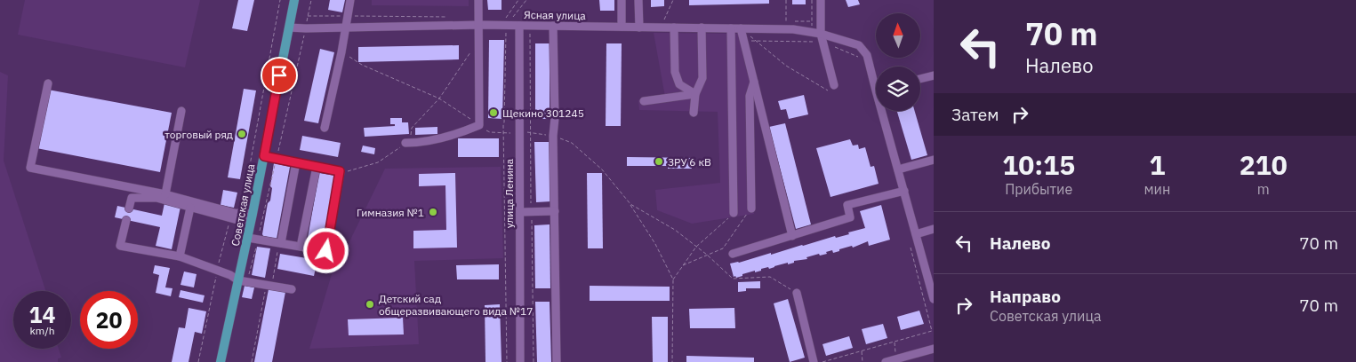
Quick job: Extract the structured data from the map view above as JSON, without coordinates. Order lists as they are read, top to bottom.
{
  "streets": {
    "main road": ["Советская улица"],
    "street": ["Ясная улица", "улица Ленина"]
  },
  "crossings": [
    ["Ясная улица", "улица Ленина"],
    ["Ясная улица", "Советская улица"]
  ],
  "places": [
    "Щекино 301245",
    "торговый ряд",
    "ЗРУ 6 кВ",
    "Гимназия №1",
    "Детский сад общеразвивающего вида №17"
  ],
  "north": "top",
  "page": {
    "turn": ["70 m", "Налево"],
    "then": "Затем",
    "eta": [
      "10:15",
      "Прибытие",
      "1",
      "мин",
      "210",
      "m"
    ],
    "list": [
      {
        "name": "Налево",
        "value": "70 m"
      },
      {
        "name": "Направо",
        "note": "Советская улица",
        "value": "70 m"
      }
    ],
    "speed": "14 km/h",
    "limit": "20"
  }
}
